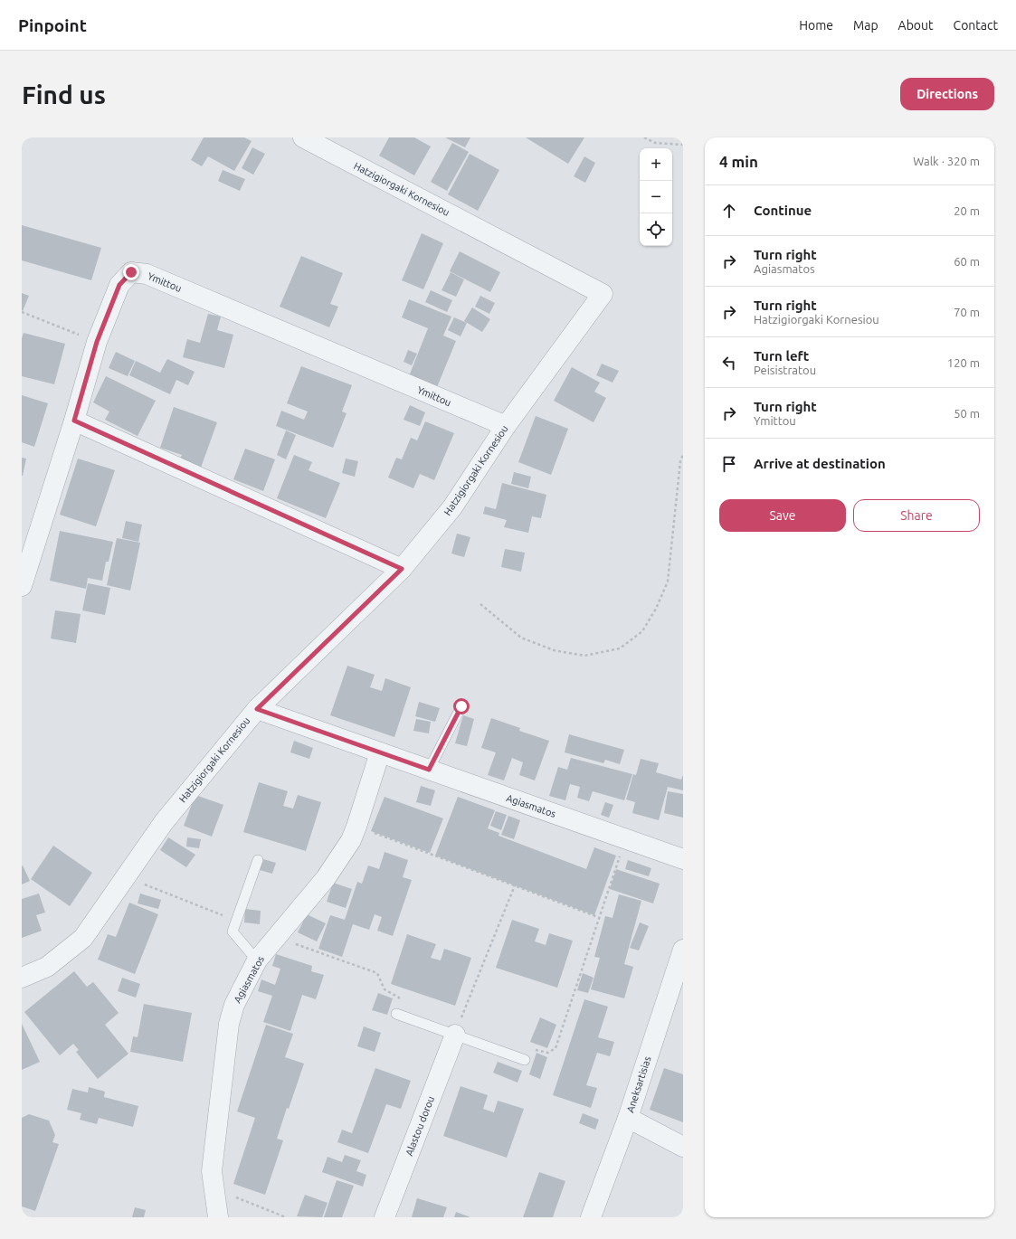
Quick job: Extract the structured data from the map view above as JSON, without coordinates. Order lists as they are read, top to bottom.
{
  "streets": {
    "street": [
      "Hatzigiorgaki Kornesiou",
      "Ymittou",
      "Agiasmatos",
      "Aneksartisias",
      "Alastou dorou"
    ]
  },
  "crossings": [
    ["Hatzigiorgaki Kornesiou", "Ymittou"],
    ["Hatzigiorgaki Kornesiou", "Agiasmatos"]
  ],
  "page": {
    "header": "Pinpoint",
    "nav": [
      "Home",
      "Map",
      "About",
      "Contact"
    ],
    "buttons": [
      "Directions",
      ["Save", "Share"]
    ],
    "title": "Find us",
    "heading": ["4 min", "Walk · 320 m"],
    "map_buttons": ["+", "−"],
    "list": [
      ["Continue", "20 m"],
      ["Turn right", "Agiasmatos", "60 m"],
      ["Turn right", "Hatzigiorgaki Kornesiou", "70 m"],
      ["Turn left", "Peisistratou", "120 m"],
      ["Turn right", "Ymittou", "50 m"],
      "Arrive at destination"
    ]
  }
}
